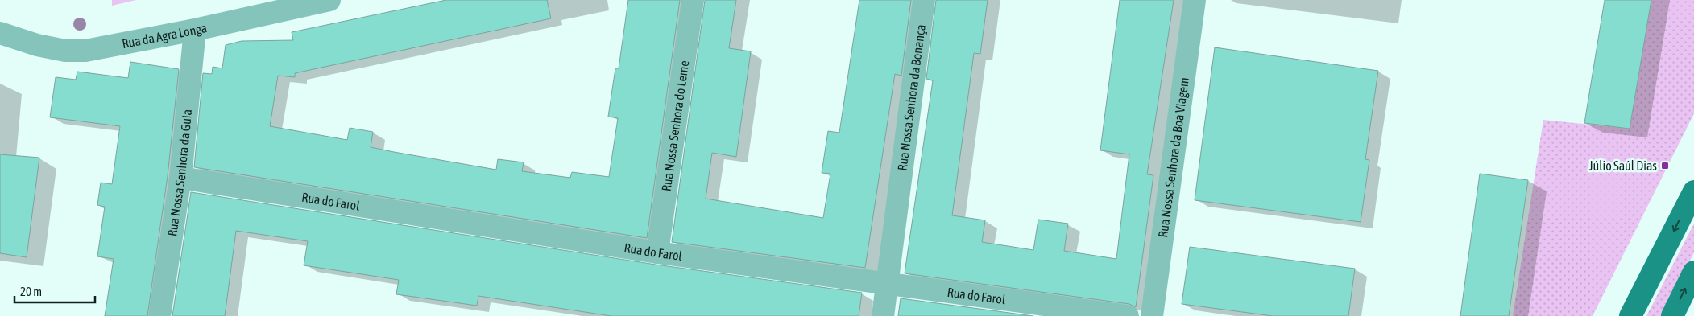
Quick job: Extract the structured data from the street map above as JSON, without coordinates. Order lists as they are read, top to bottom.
{
  "streets": {
    "street": [
      "Rua da Agra Longa",
      "Rua Nossa Senhora da Bonança",
      "Rua Nossa Senhora do Leme",
      "Rua Nossa Senhora da Boa Viagem",
      "Rua Nossa Senhora da Guia",
      "Rua do Farol"
    ]
  },
  "crossings": [
    ["Rua da Agra Longa", "Rua Nossa Senhora da Guia"],
    ["Rua Nossa Senhora da Bonança", "Rua do Farol"],
    ["Rua Nossa Senhora do Leme", "Rua do Farol"],
    ["Rua Nossa Senhora da Guia", "Rua do Farol"]
  ],
  "places": {
    "transit": ["Júlio Saúl Dias"]
  },
  "scale_bar": "20 m"
}
